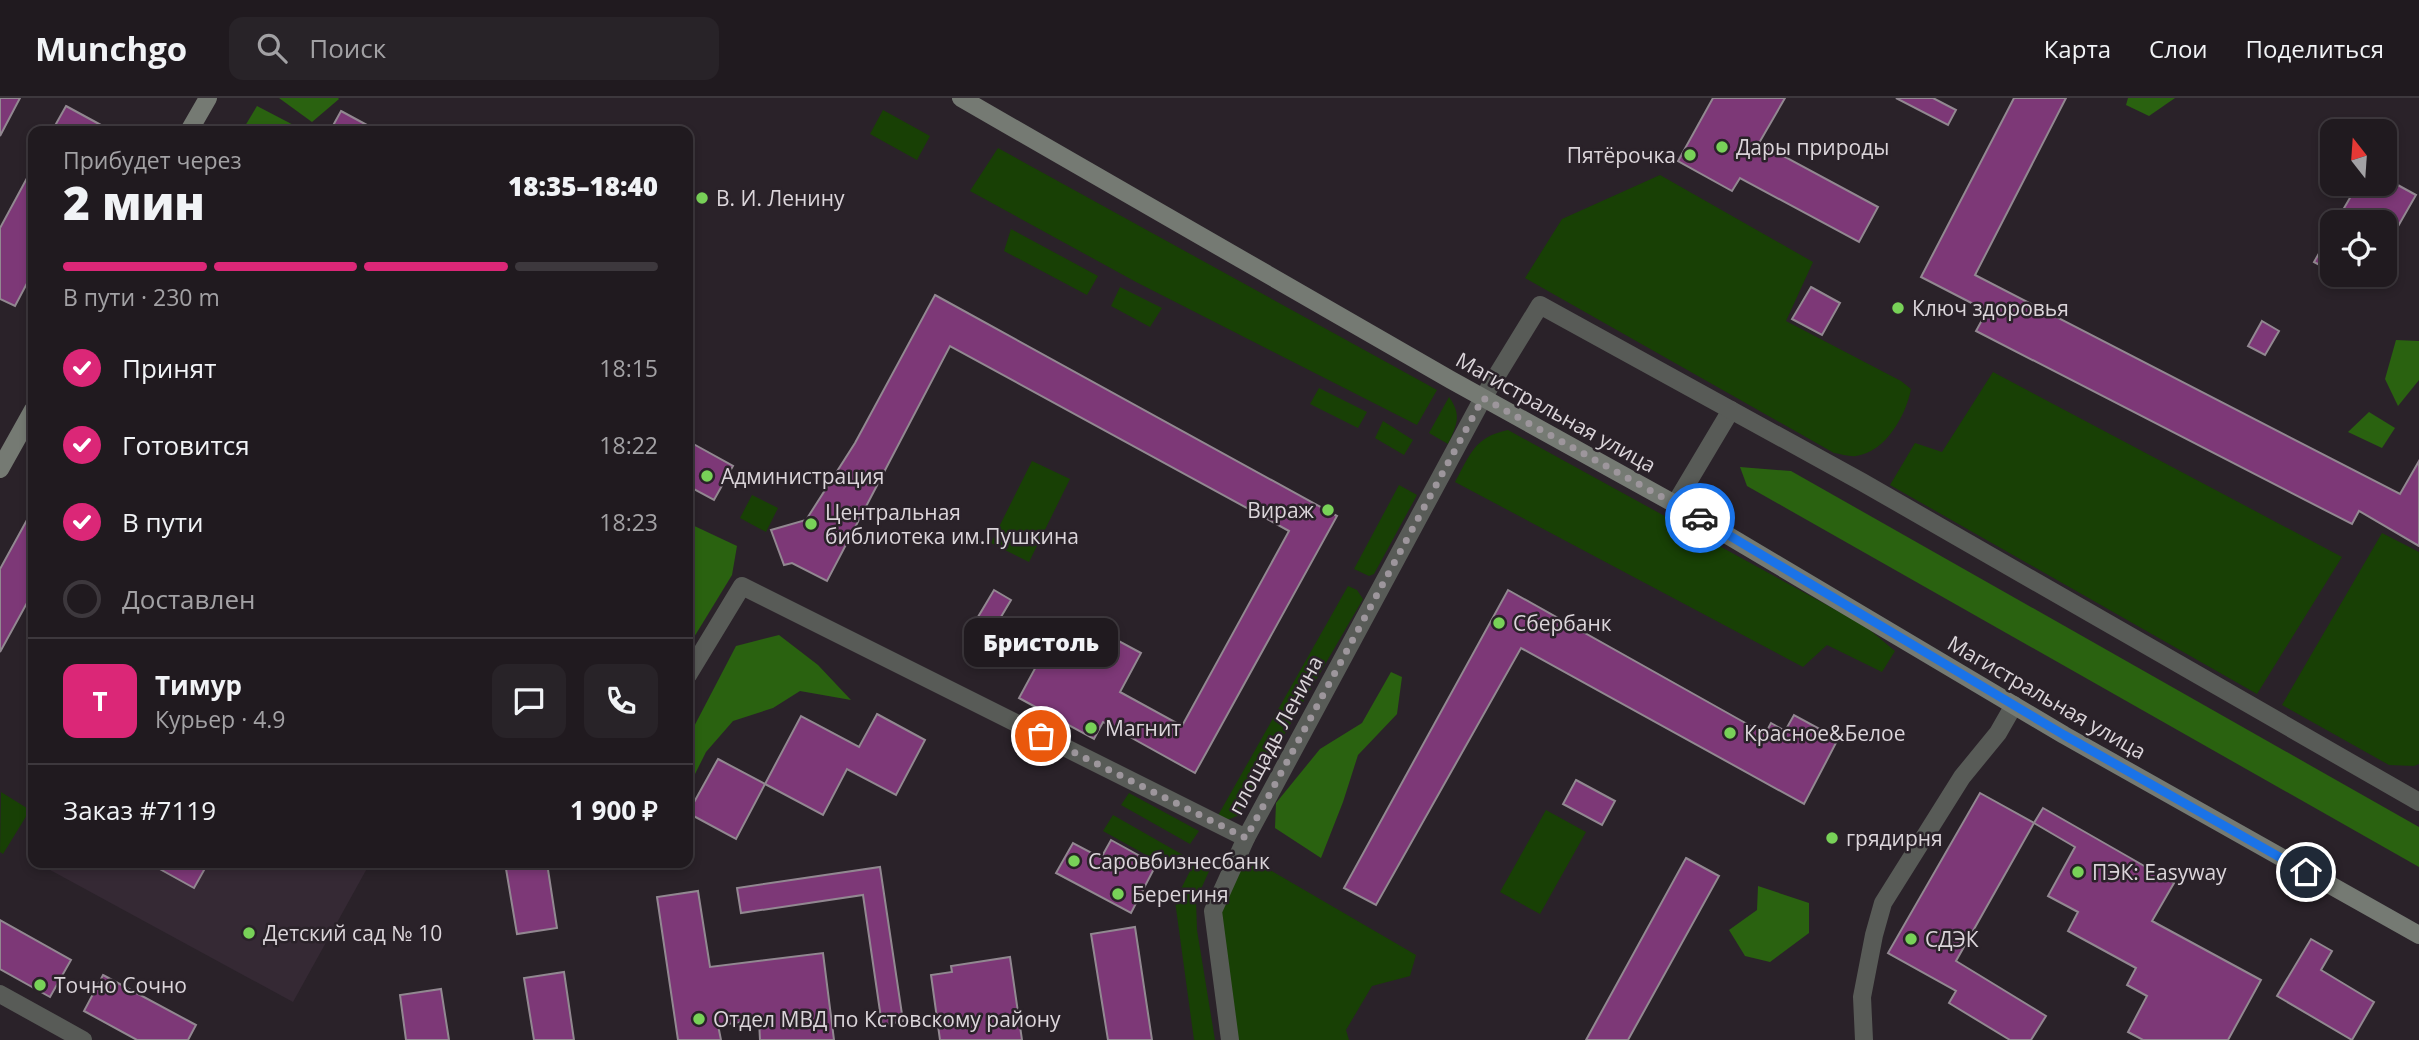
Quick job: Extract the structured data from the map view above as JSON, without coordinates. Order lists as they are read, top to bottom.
{
  "streets": {
    "main road": ["Магистральная улица"],
    "street": ["площадь Ленина"]
  },
  "crossings": [
    ["Магистральная улица", "площадь Ленина"]
  ],
  "places": [
    "Дары природы",
    "Пятёрочка",
    "В. И. Ленину",
    "Ключ здоровья",
    "Администрация",
    "Вираж",
    "Центральная библиотека им.Пушкина",
    "Сбербанк",
    "Магнит",
    "Красное&Белое",
    "Бристоль",
    "грядирня",
    "Саровбизнесбанк",
    "ПЭК: Easyway",
    "Берегиня",
    "Детский сад № 10",
    "СДЭК",
    "Точно Сочно",
    "Отдел МВД по Кстовскому району"
  ],
  "north": "top",
  "page": {
    "header": "Munchgo",
    "search": "Поиск",
    "nav": ["Карта", "Слои", "Поделиться"],
    "heading": ["2 мин", "Прибудет через", "18:35–18:40"],
    "panel": [
      "Тимур",
      "Курьер · 4.9",
      "Заказ #7119",
      "1 900 ₽"
    ],
    "bar": "В пути · 230 m",
    "list": [
      ["Принят", "18:15"],
      ["Готовится", "18:22"],
      ["В пути", "18:23"],
      "Доставлен"
    ],
    "bubble": "Бристоль",
    "round": "Т"
  }
}
